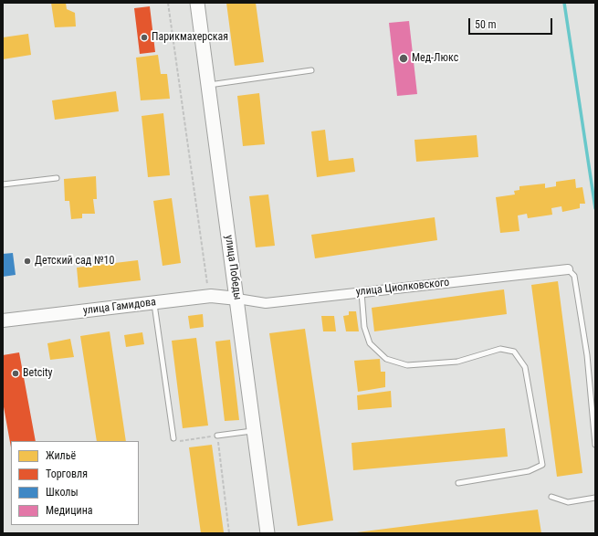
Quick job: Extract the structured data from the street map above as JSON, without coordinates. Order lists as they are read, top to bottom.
{
  "streets": {
    "main road": ["улица Победы"],
    "street": ["улица Циолковского", "улица Гамидова"]
  },
  "crossings": [
    ["улица Победы", "улица Циолковского"],
    ["улица Победы", "улица Гамидова"],
    ["улица Циолковского", "улица Гамидова"]
  ],
  "places": [
    "Парикмахерская",
    "Мед-Люкс",
    "Детский сад №10",
    "Betcity"
  ],
  "legend": [
    "Жильё",
    "Торговля",
    "Школы",
    "Медицина"
  ],
  "scale_bar": "50 m"
}
